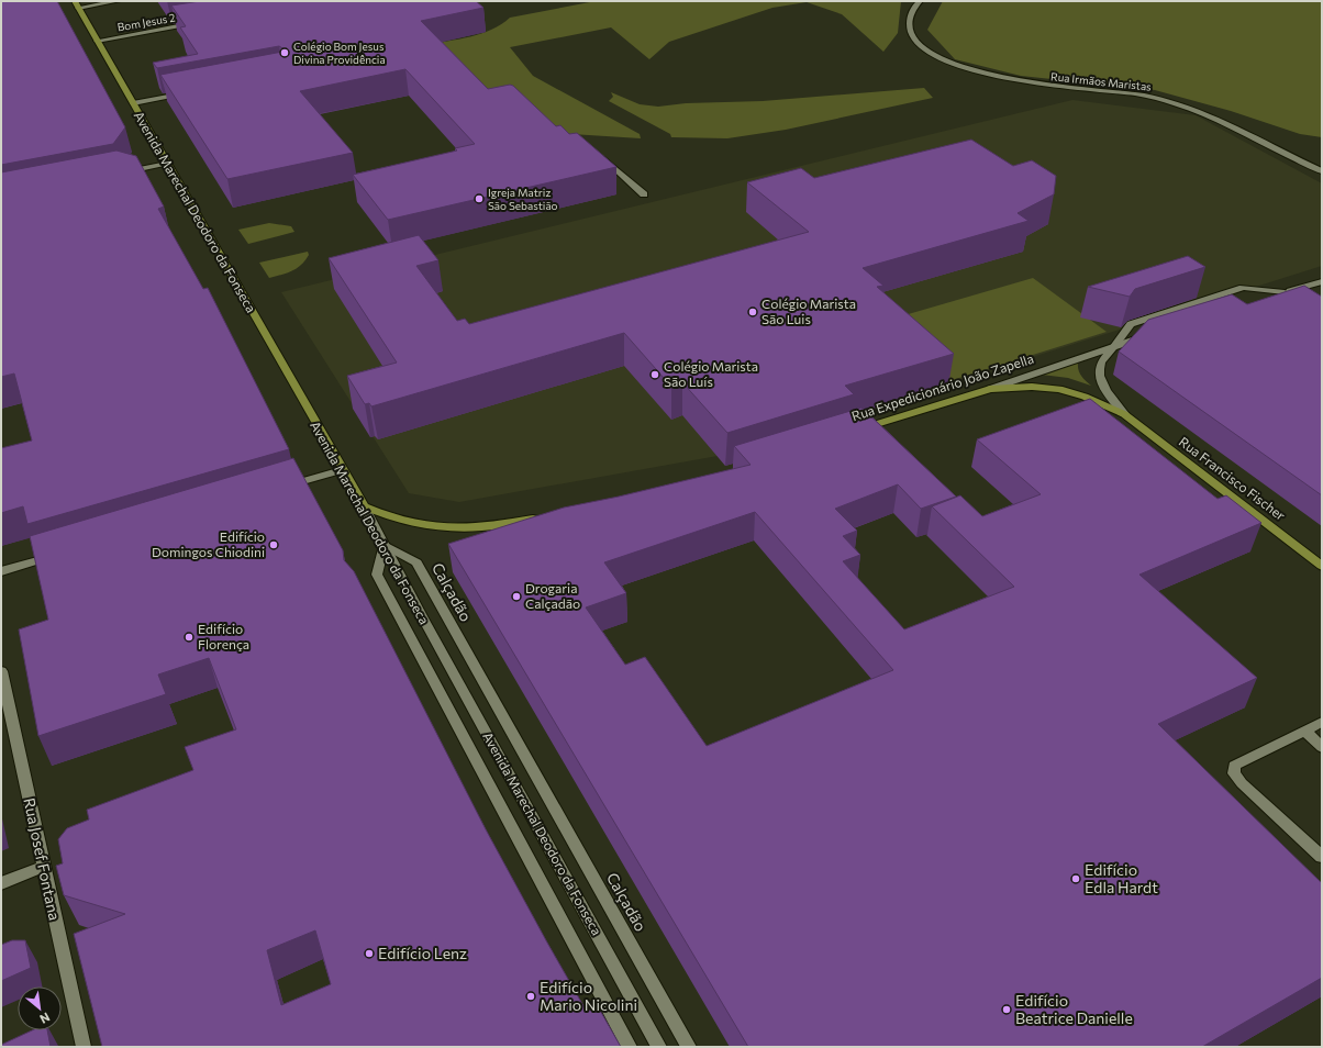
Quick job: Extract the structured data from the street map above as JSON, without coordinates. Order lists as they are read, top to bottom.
{
  "streets": {
    "main road": ["Avenida Marechal Deodoro da Fonseca", "Rua Expedicionário João Zapella", "Rua Francisco Fischer"],
    "street": [
      "Bom Jesus 2",
      "Rua Irmãos Maristas",
      "Calçadão",
      "Rua Josef Fontana"
    ]
  },
  "crossings": [
    ["Bom Jesus 2", "Avenida Marechal Deodoro da Fonseca"],
    ["Avenida Marechal Deodoro da Fonseca", "Calçadão"],
    ["Rua Expedicionário João Zapella", "Rua Francisco Fischer"]
  ],
  "places": [
    "Colégio Bom Jesus Divina Providência",
    "Igreja Matriz São Sebastião",
    "Colégio Marista São Luis",
    "Colégio Marista São Luís",
    "Edifício Domingos Chiodini",
    "Drogaria Calçadão",
    "Edifício Florença",
    "Edifício Edla Hardt",
    "Edifício Lenz",
    "Edifício Mario Nicolini",
    "Edifício Beatrice Danielle"
  ],
  "north": "bottom right"
}
